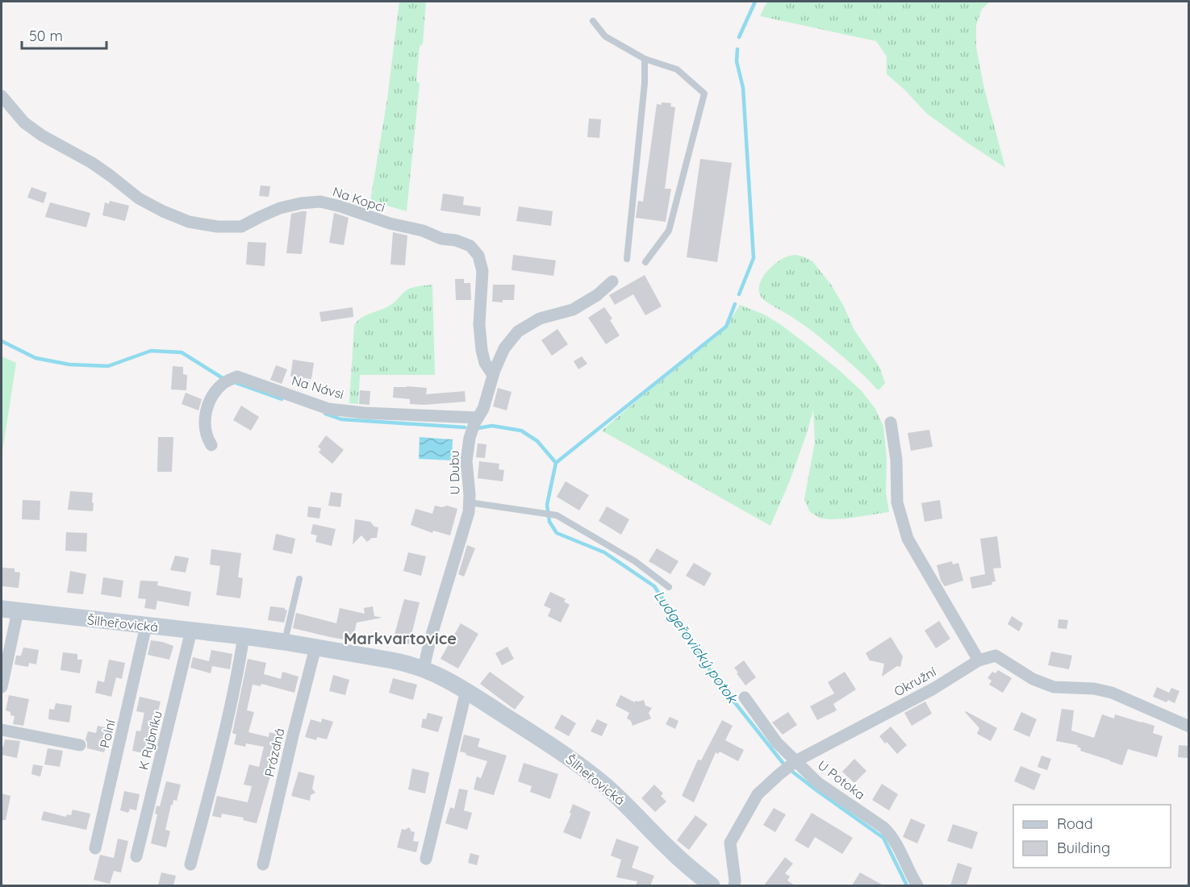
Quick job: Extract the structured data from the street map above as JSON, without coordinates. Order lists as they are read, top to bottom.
{
  "streets": {
    "street": [
      "Na Kopci",
      "Na Návsi",
      "U Dubu",
      "Šilheřovická",
      "Okružní",
      "Polní",
      "K Rybníku",
      "Prázdná",
      "U Potoka"
    ]
  },
  "crossings": [
    ["Na Kopci", "U Dubu"],
    ["Na Návsi", "U Dubu"],
    ["U Dubu", "Šilheřovická"],
    ["Šilheřovická", "Polní"],
    ["Šilheřovická", "K Rybníku"],
    ["Šilheřovická", "Prázdná"],
    ["Okružní", "U Potoka"]
  ],
  "districts": ["Markvartovice"],
  "water": ["Ludgeřovický potok"],
  "legend": ["Road", "Building"],
  "scale_bar": "50 m"
}
